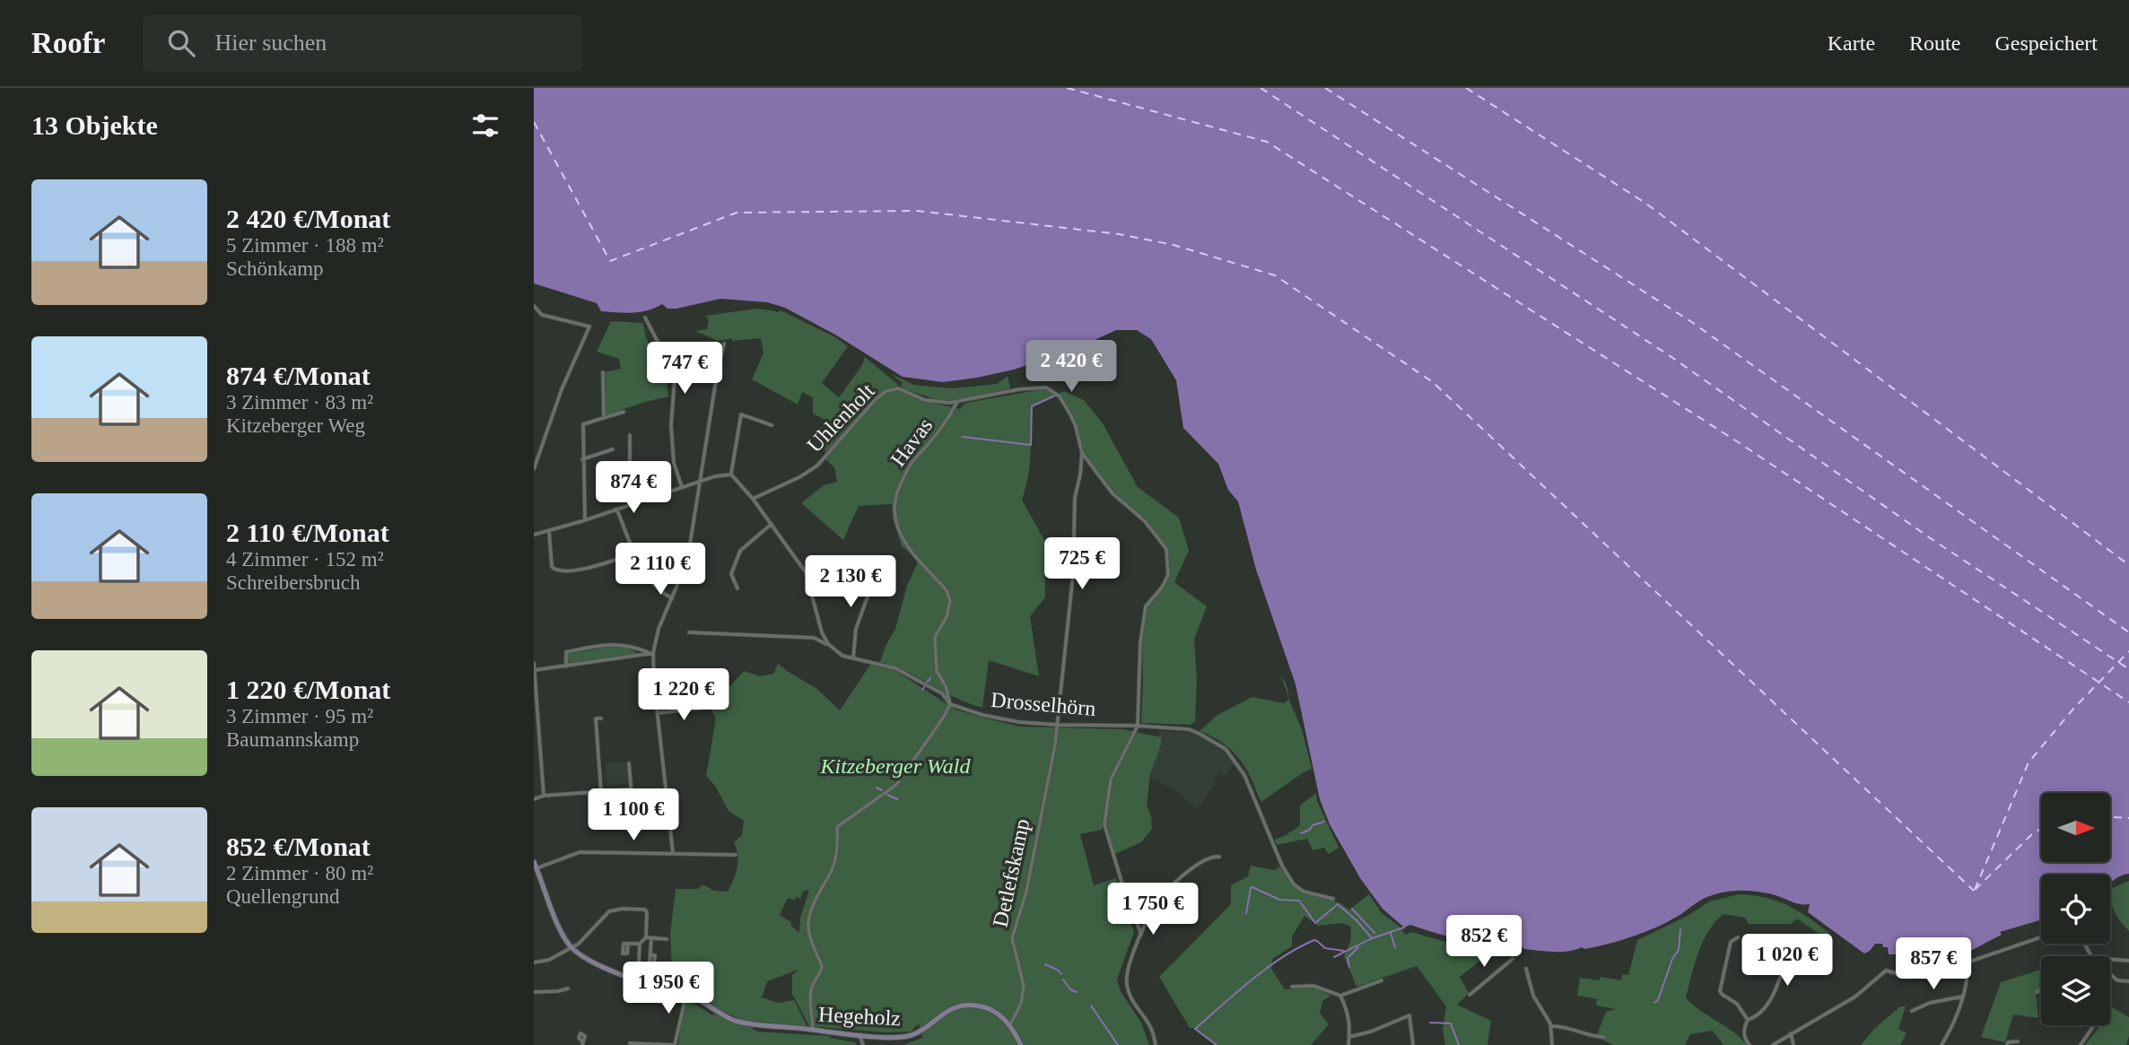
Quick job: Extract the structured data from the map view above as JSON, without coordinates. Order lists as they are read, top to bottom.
{
  "streets": {
    "street": [
      "Uhlenholt",
      "Havas",
      "Drosselhörn",
      "Detlefskamp",
      "Hegeholz"
    ]
  },
  "crossings": [
    ["Uhlenholt", "Havas"],
    ["Havas", "Drosselhörn"],
    ["Drosselhörn", "Detlefskamp"],
    ["Detlefskamp", "Hegeholz"]
  ],
  "parks": ["Kitzeberger Wald"],
  "north": "right",
  "page": {
    "header": "Roofr",
    "search": "Hier suchen",
    "nav": ["Karte", "Route", "Gespeichert"],
    "heading": "13 Objekte",
    "list": [
      {
        "name": "2 420 €/Monat",
        "note": "5 Zimmer · 188 m² · Schönkamp"
      },
      {
        "name": "874 €/Monat",
        "note": "3 Zimmer · 83 m² · Kitzeberger Weg"
      },
      {
        "name": "2 110 €/Monat",
        "note": "4 Zimmer · 152 m² · Schreibersbruch"
      },
      {
        "name": "1 220 €/Monat",
        "note": "3 Zimmer · 95 m² · Baumannskamp"
      },
      {
        "name": "852 €/Monat",
        "note": "2 Zimmer · 80 m² · Quellengrund"
      }
    ],
    "price": [
      "2 420 €",
      "747 €",
      "874 €",
      "725 €",
      "2 110 €",
      "2 130 €",
      "1 220 €",
      "1 100 €",
      "1 750 €",
      "852 €",
      "1 020 €",
      "857 €",
      "1 950 €"
    ]
  }
}
